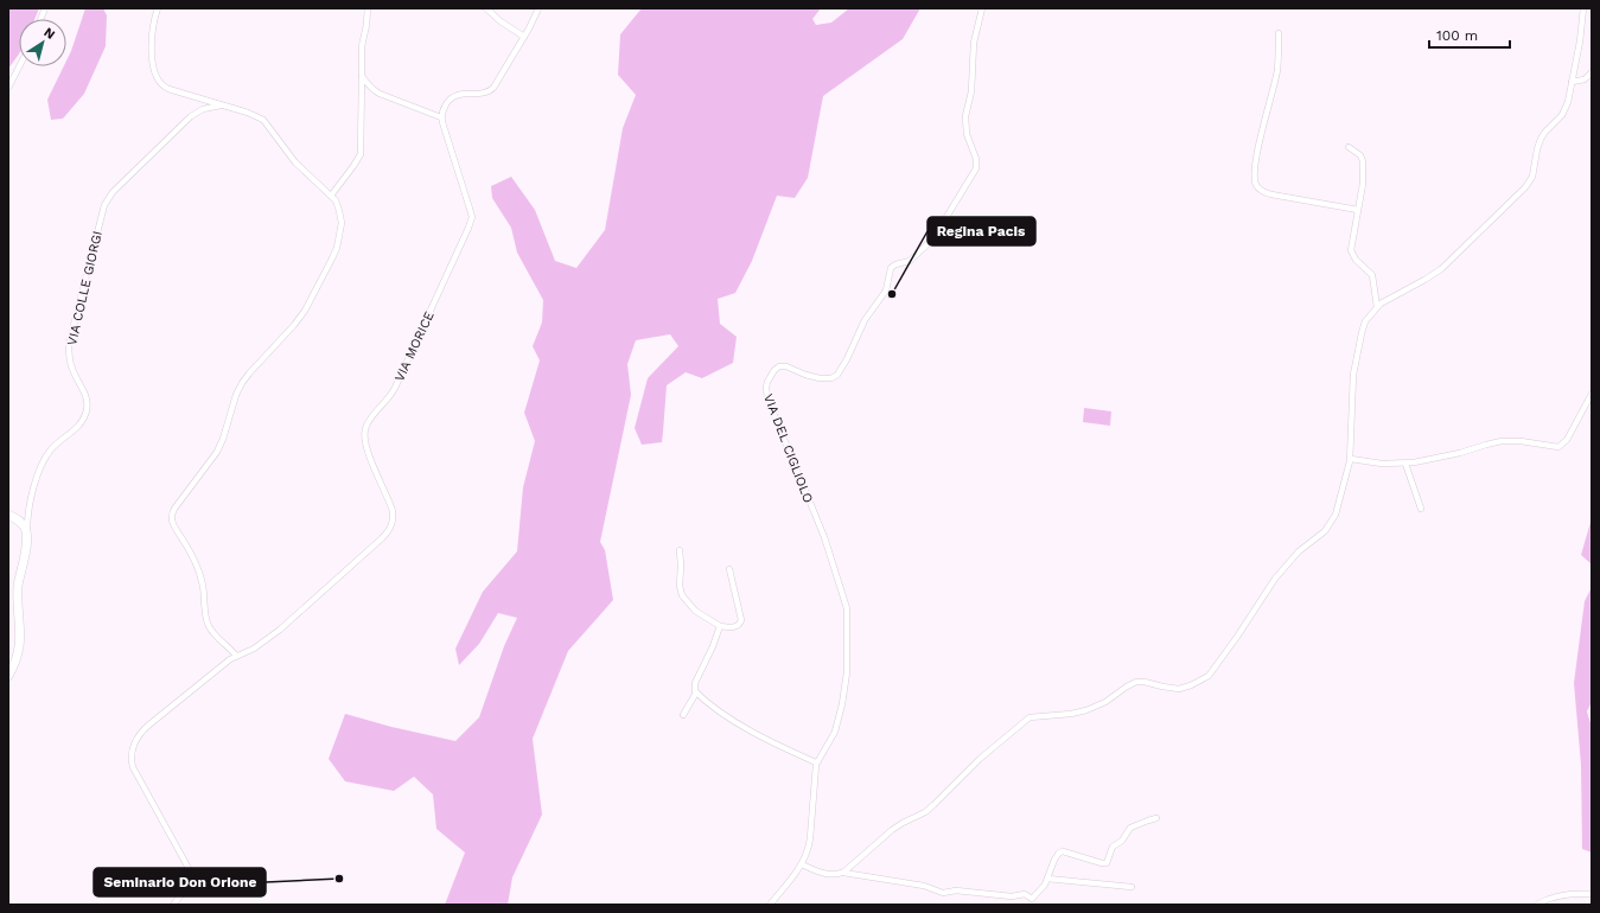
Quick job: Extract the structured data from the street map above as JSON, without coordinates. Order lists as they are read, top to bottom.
{
  "streets": {
    "street": ["VIA COLLE GIORGI", "VIA MORICE", "VIA DEL CIGLIOLO"]
  },
  "places": ["Regina Pacis", "Seminario Don Orione"],
  "scale_bar": "100 m",
  "north": "top right"
}
